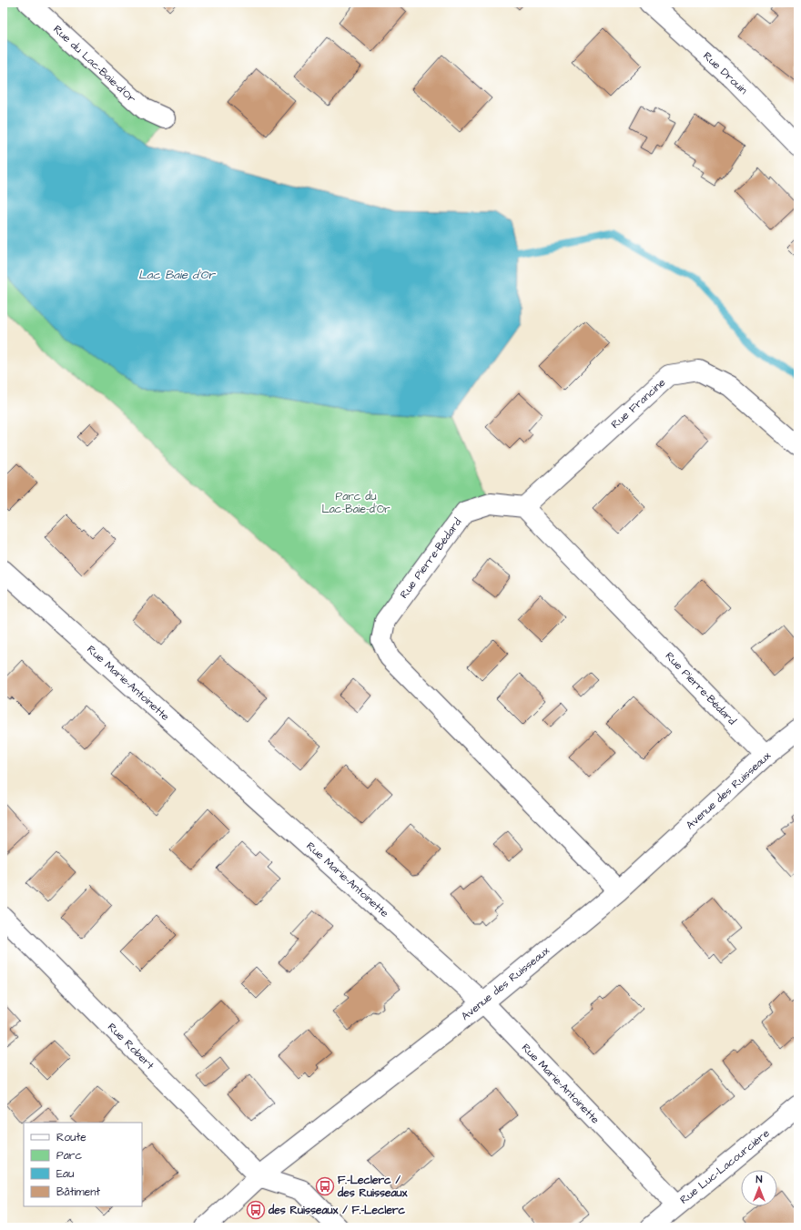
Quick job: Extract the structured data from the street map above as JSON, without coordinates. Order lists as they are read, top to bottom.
{
  "streets": {
    "street": [
      "Rue du Lac-Baie-d'Or",
      "Rue Drouin",
      "Rue Francine",
      "Rue Pierre-Bédard",
      "Rue Marie-Antoinette",
      "Avenue des Ruisseaux",
      "Rue Robert",
      "Rue Luc-Lacourcière"
    ]
  },
  "crossings": [
    ["Rue Francine", "Rue Pierre-Bédard"],
    ["Rue Pierre-Bédard", "Avenue des Ruisseaux"],
    ["Rue Marie-Antoinette", "Avenue des Ruisseaux"],
    ["Rue Marie-Antoinette", "Rue Luc-Lacourcière"],
    ["Avenue des Ruisseaux", "Rue Robert"]
  ],
  "water": ["Lac Baie d'Or"],
  "parks": ["Parc du Lac-Baie-d'Or"],
  "places": {
    "bus stop": ["F.-Leclerc / des Ruisseaux", "des Ruisseaux / F.-Leclerc"]
  },
  "legend": [
    "Route",
    "Parc",
    "Eau",
    "Bâtiment"
  ],
  "north": "top"
}
